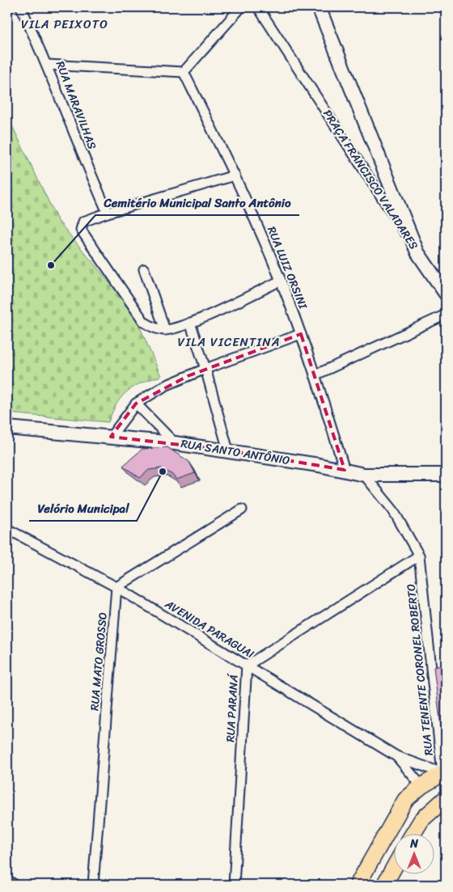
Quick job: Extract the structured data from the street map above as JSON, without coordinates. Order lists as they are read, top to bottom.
{
  "streets": {
    "street": [
      "RUA MARAVILHAS",
      "PRAÇA FRANCISCO VALADARES",
      "RUA LUIZ ORSINI",
      "RUA SANTO ANTÔNIO",
      "AVENIDA PARAGUAI",
      "RUA MATO GROSSO",
      "RUA TENENTE CORONEL ROBERTO",
      "RUA PARANÁ"
    ]
  },
  "crossings": [
    ["RUA LUIZ ORSINI", "RUA SANTO ANTÔNIO"],
    ["AVENIDA PARAGUAI", "RUA MATO GROSSO"],
    ["AVENIDA PARAGUAI", "RUA TENENTE CORONEL ROBERTO"],
    ["AVENIDA PARAGUAI", "RUA PARANÁ"],
    ["RUA TENENTE CORONEL ROBERTO", "RUA PARANÁ"]
  ],
  "districts": ["VILA PEIXOTO", "VILA VICENTINA"],
  "places": ["Cemitério Municipal Santo Antônio", "Velório Municipal"],
  "north": "top"
}
